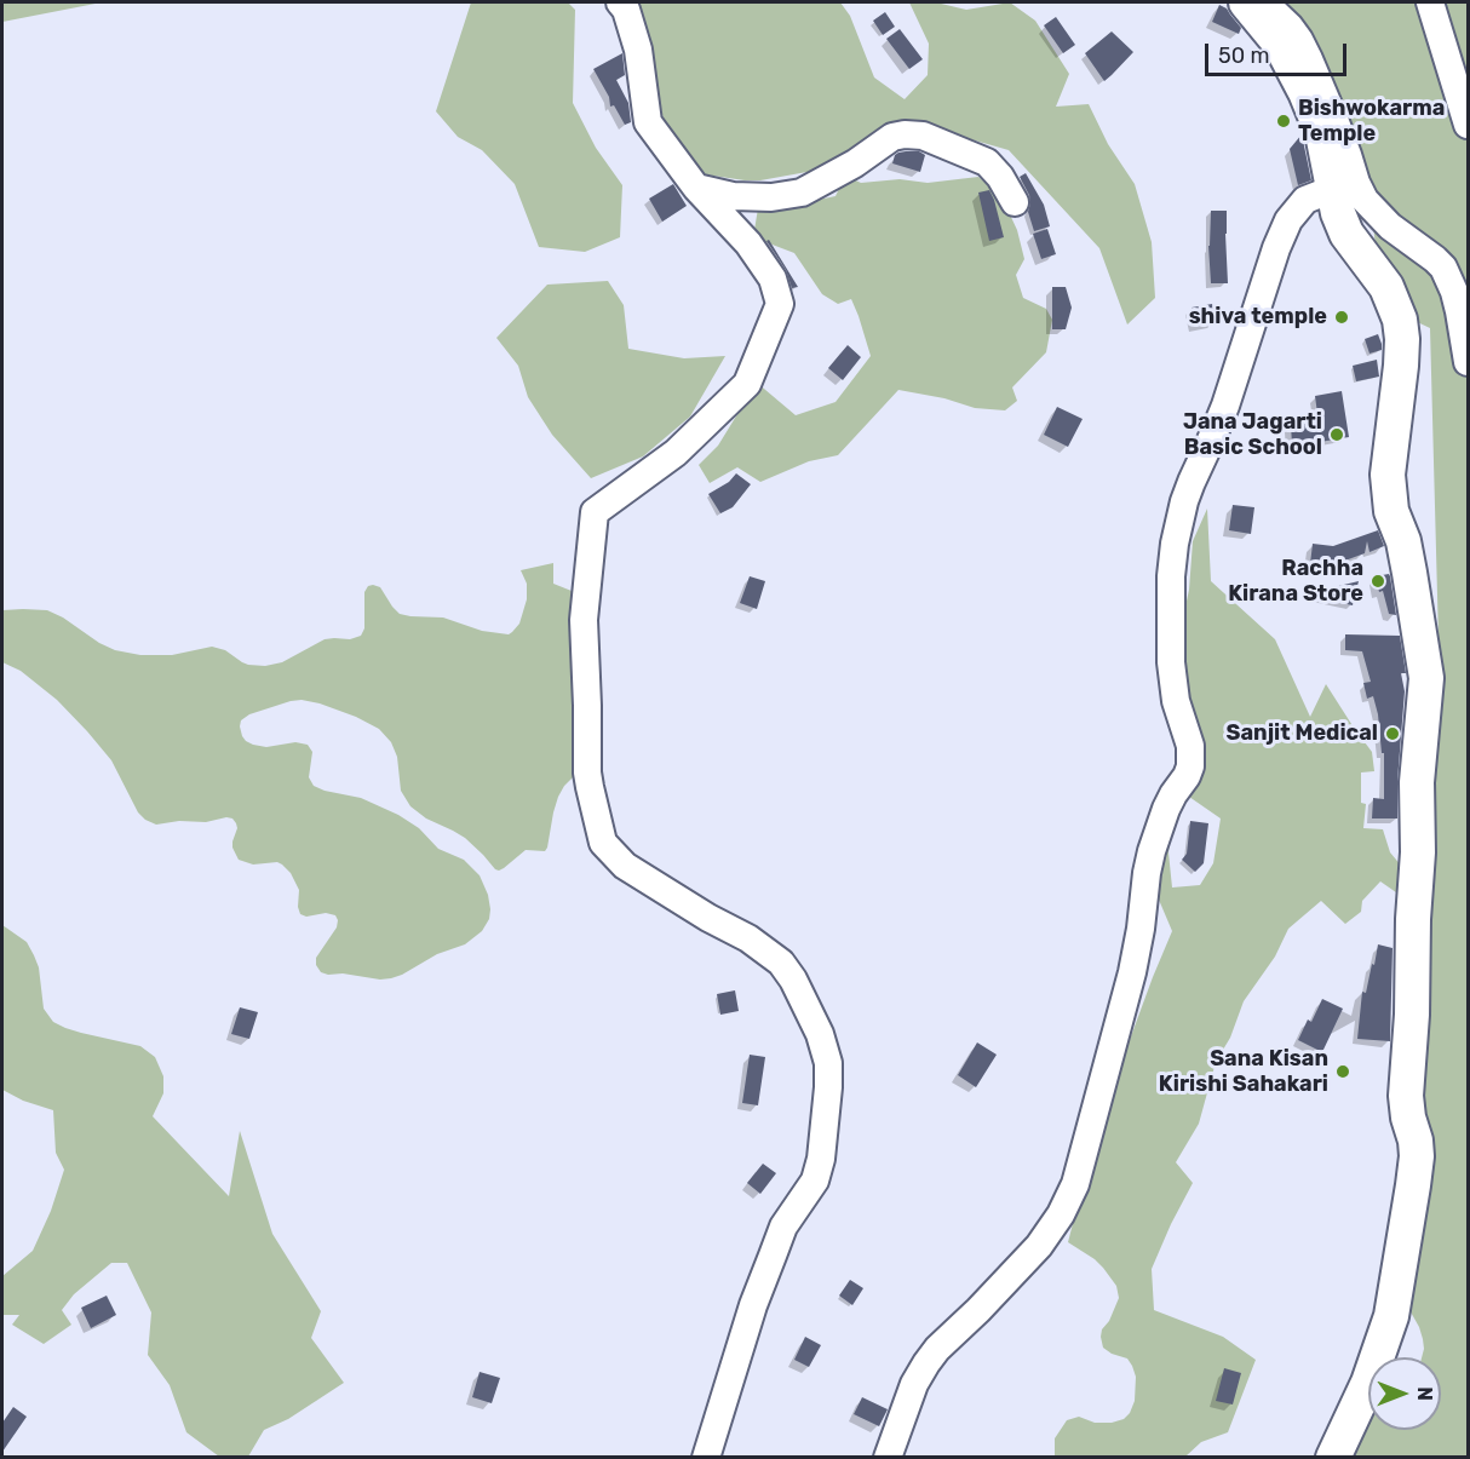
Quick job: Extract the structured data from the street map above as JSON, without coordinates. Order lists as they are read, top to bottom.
{
  "places": [
    "Bishwokarma Temple",
    "shiva temple",
    "Jana Jagarti Basic School",
    "Rachha Kirana Store",
    "Sanjit Medical",
    "Sana Kisan Kirishi Sahakari"
  ],
  "scale_bar": "50 m",
  "north": "right"
}
